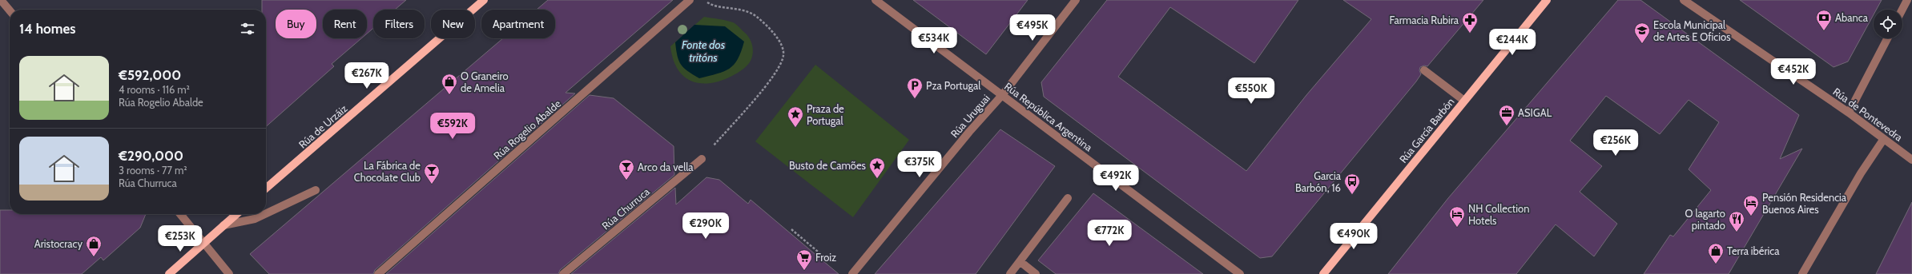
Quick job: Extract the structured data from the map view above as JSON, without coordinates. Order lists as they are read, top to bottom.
{
  "streets": {
    "main road": ["Rúa de Urzáiz", "Rúa García Barbón"],
    "street": [
      "Rúa de Pontevedra",
      "Rúa Uruguai",
      "Rúa República Argentina",
      "Rúa Rogelio Abalde",
      "Rúa Churruca"
    ]
  },
  "crossings": [
    ["Rúa Uruguai", "Rúa República Argentina"]
  ],
  "water": ["Fonte dos tritóns"],
  "places": {
    "bank": ["Abanca"],
    "pharmacy": ["Farmacia Rubira"],
    "school or university": ["Escola Municipal de Artes E Oficios"],
    "shop": ["O Graneiro de Amelia", "Aristocracy", "Terra ibérica"],
    "parking": ["Pza Portugal"],
    "office": ["ASIGAL"],
    "place": ["Praza de Portugal", "Busto de Camões"],
    "bar": ["Arco da vella", "La Fábrica de Chocolate Club"],
    "bus stop": ["Garcia Barbón, 16"],
    "hotel": ["Pensión Residencia Buenos Aires", "NH Collection Hotels"],
    "restaurant": ["O lagarto pintado"],
    "supermarket": ["Froiz"]
  },
  "page": {
    "chip": [
      "Buy",
      "Rent",
      "Filters",
      "New",
      "Apartment"
    ],
    "heading": "14 homes",
    "price": [
      "€495K",
      "€534K",
      "€244K",
      "€452K",
      "€267K",
      "€550K",
      "€592K",
      "€256K",
      "€375K",
      "€492K",
      "€290K",
      "€772K",
      "€490K",
      "€253K"
    ],
    "list": [
      {
        "name": "€592,000",
        "note": "4 rooms · 116 m² · Rúa Rogelio Abalde"
      },
      {
        "name": "€290,000",
        "note": "3 rooms · 77 m² · Rúa Churruca"
      }
    ]
  }
}
